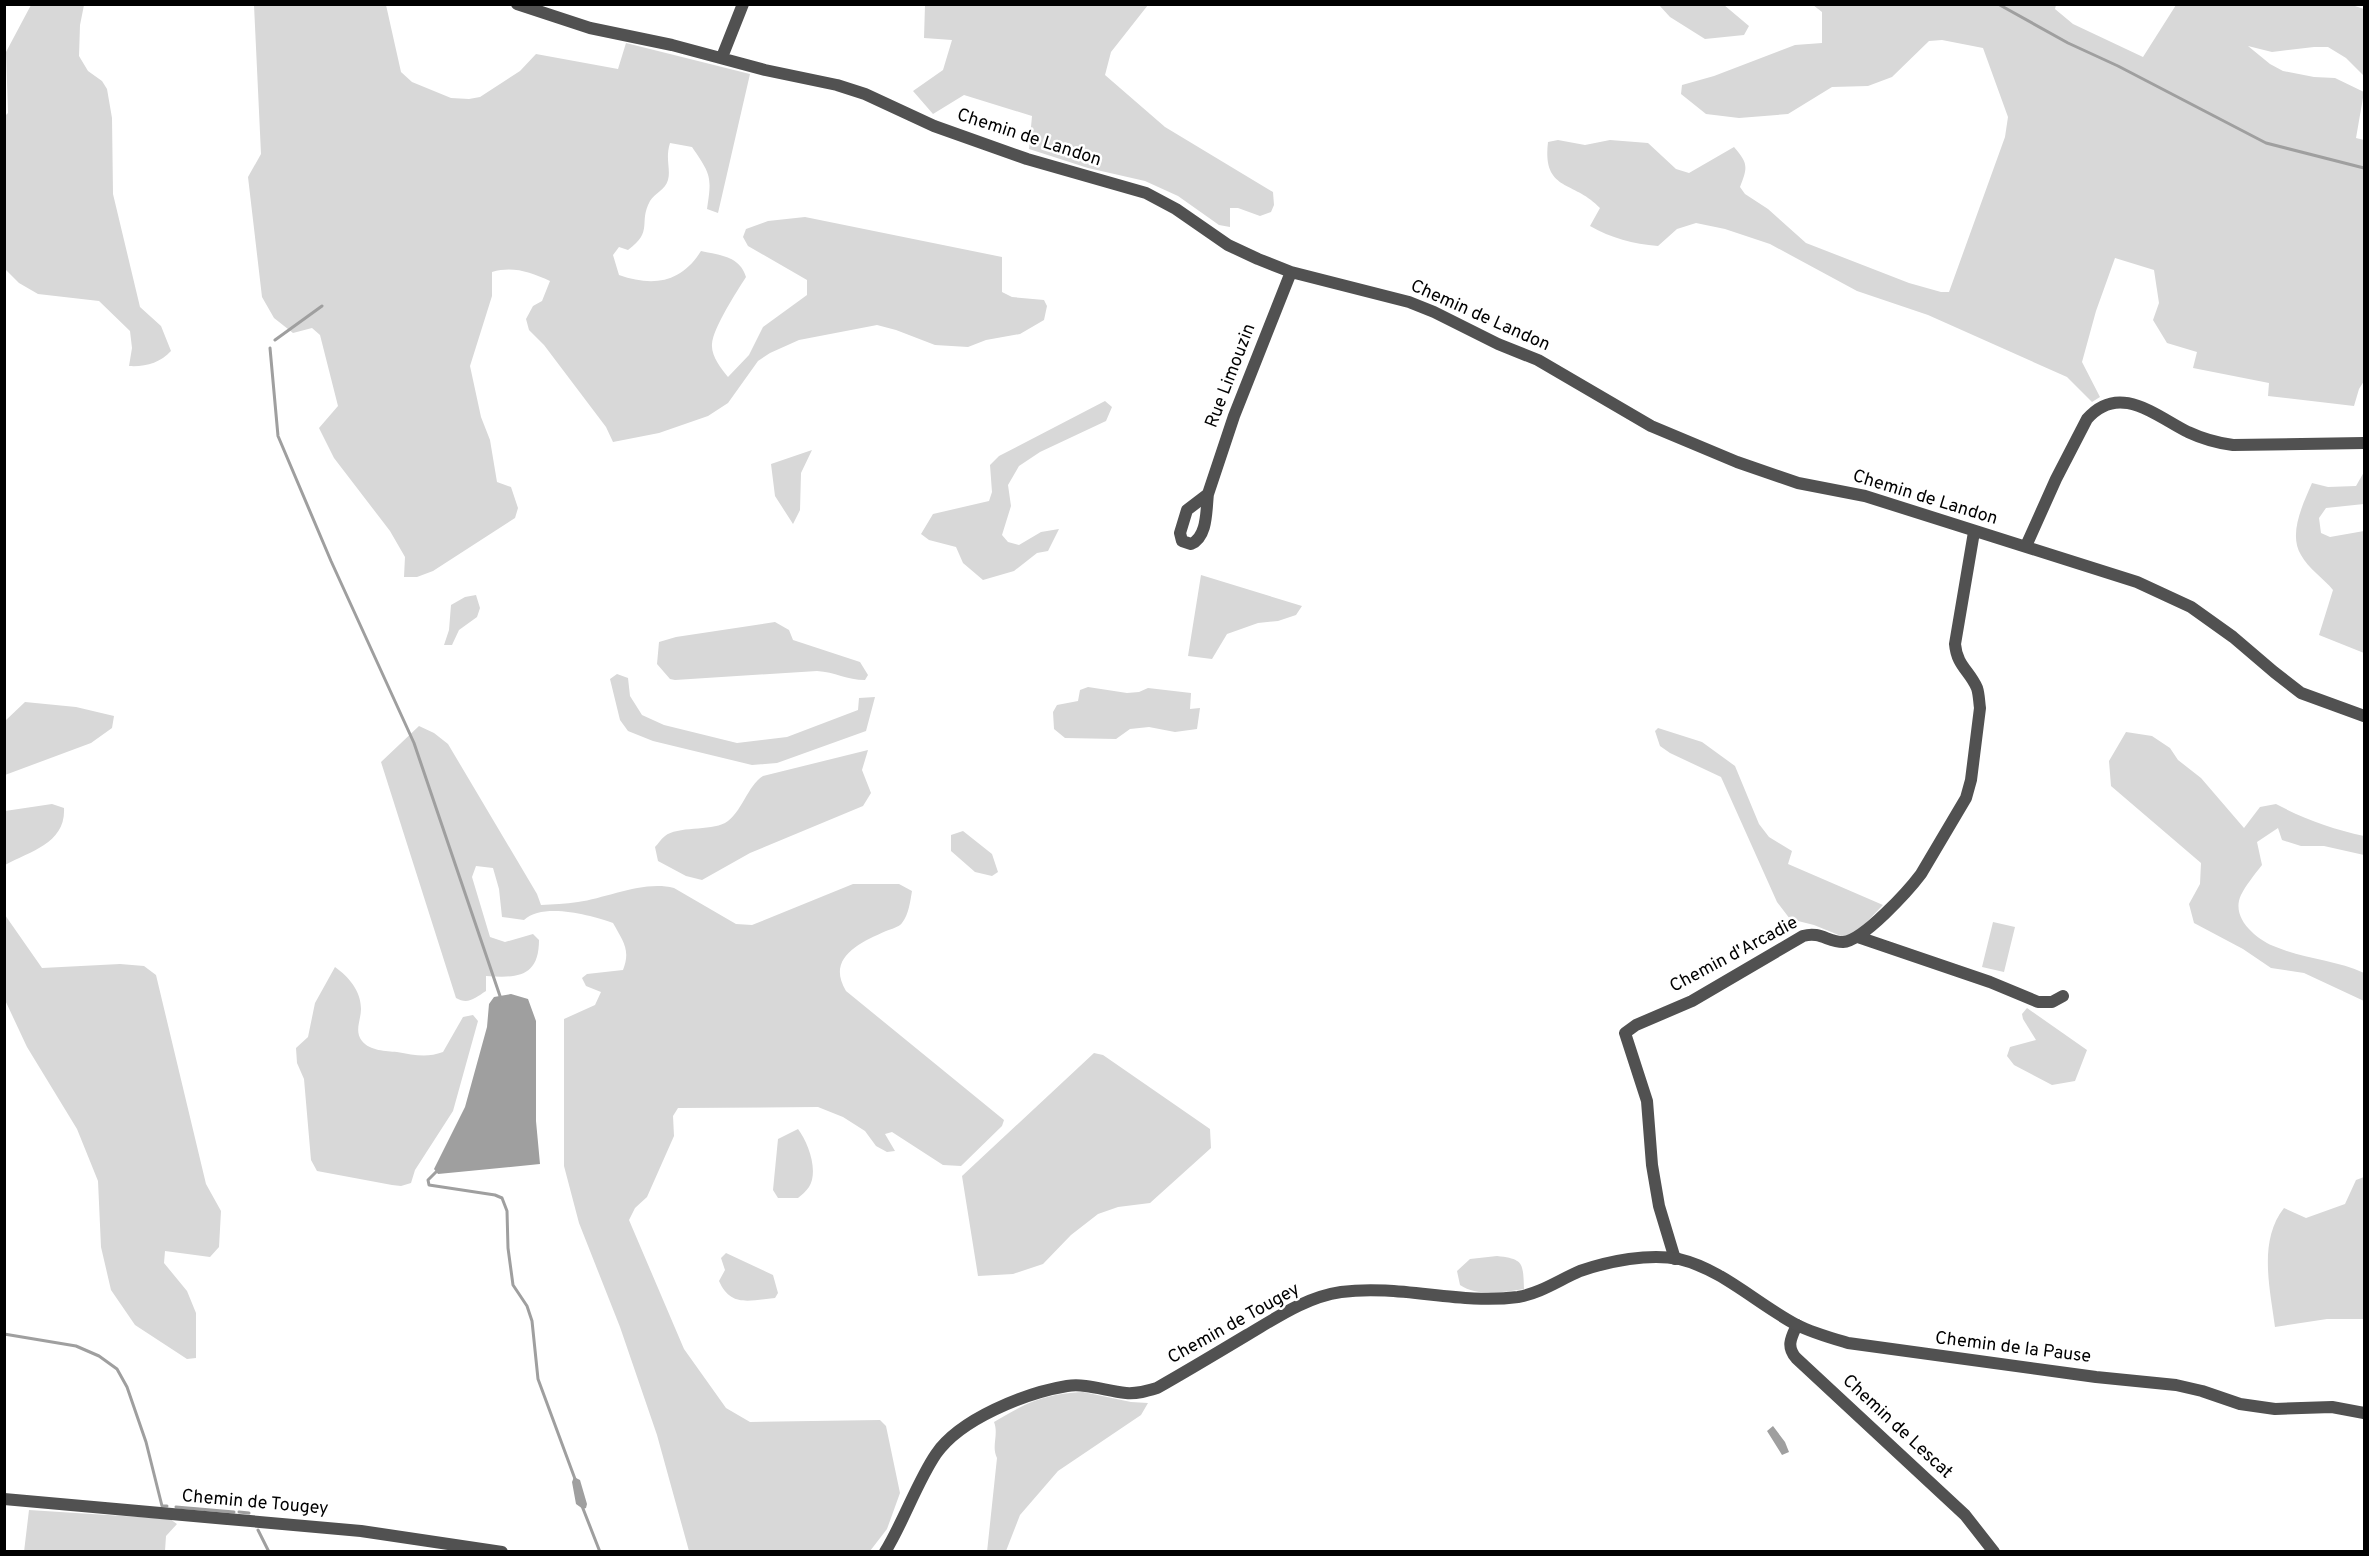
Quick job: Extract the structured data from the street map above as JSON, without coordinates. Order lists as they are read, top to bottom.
{
  "streets": {
    "street": [
      "Chemin de Landon",
      "Rue Limouzin",
      "Chemin d'Arcadie",
      "Chemin de Tougey",
      "Chemin de la Pause",
      "Chemin de Lescat"
    ]
  },
  "crossings": [
    ["Chemin de Landon", "Rue Limouzin"],
    ["Chemin d'Arcadie", "Chemin de Tougey"],
    ["Chemin d'Arcadie", "Chemin de la Pause"],
    ["Chemin de Tougey", "Chemin de la Pause"],
    ["Chemin de la Pause", "Chemin de Lescat"]
  ]
}
